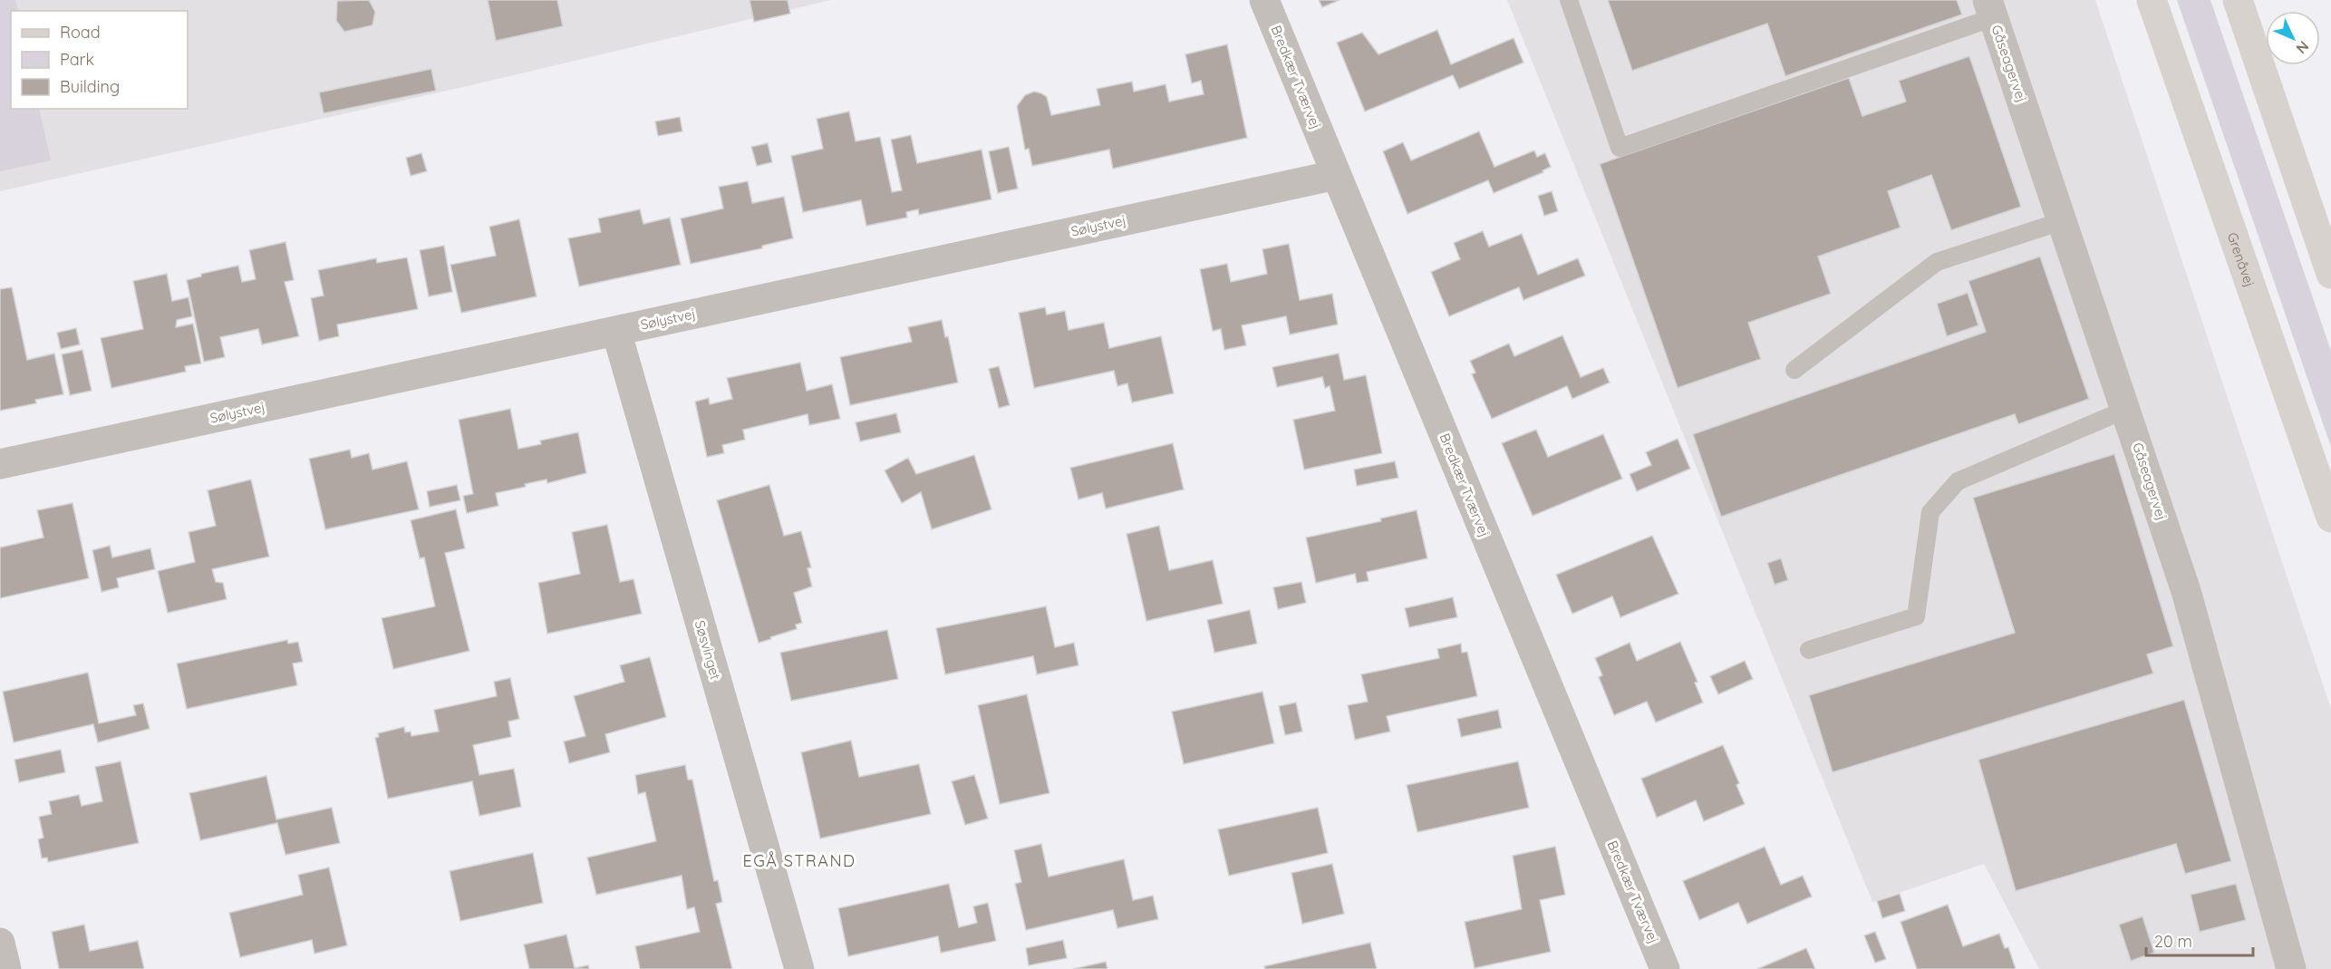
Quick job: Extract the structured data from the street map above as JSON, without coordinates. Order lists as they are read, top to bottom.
{
  "streets": {
    "main road": ["Grenåvej"],
    "street": [
      "Gåseagervej",
      "Bredkær Tværvej",
      "Sølystvej",
      "Søsvinget"
    ]
  },
  "crossings": [
    ["Bredkær Tværvej", "Sølystvej"],
    ["Sølystvej", "Søsvinget"]
  ],
  "districts": ["EGÅ STRAND"],
  "legend": ["Road", "Park", "Building"],
  "scale_bar": "20 m",
  "north": "bottom right"
}
